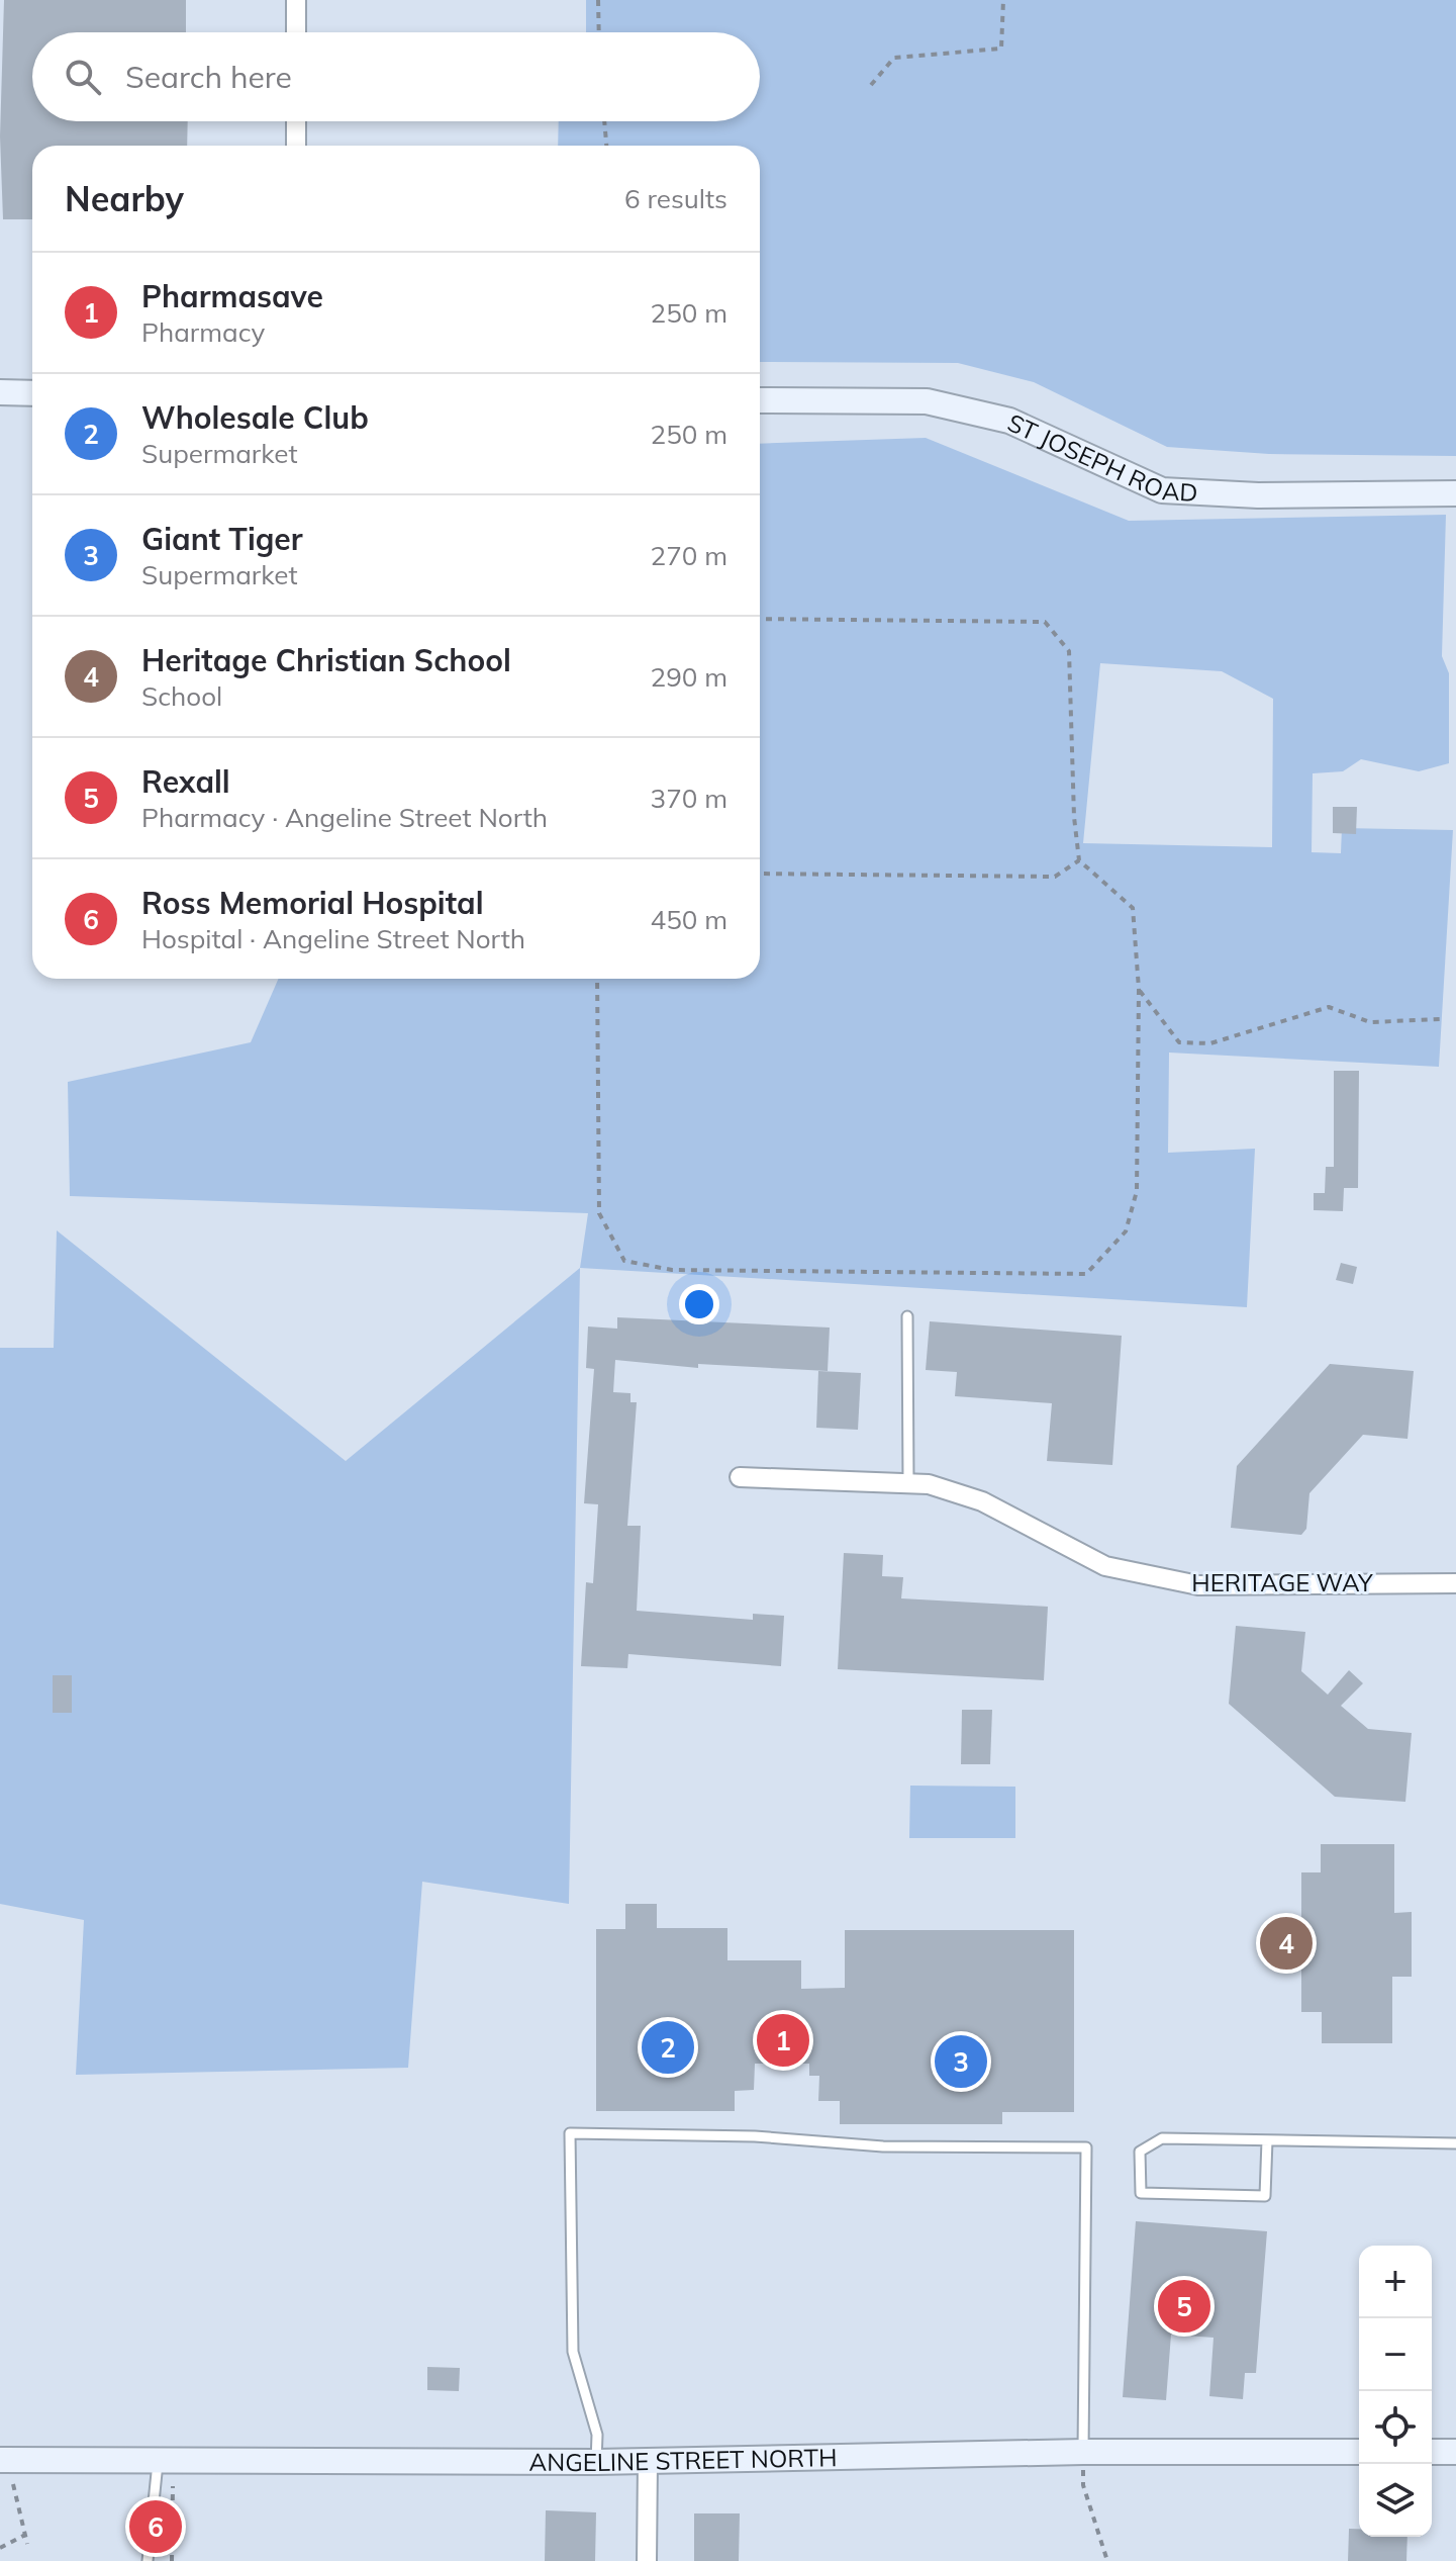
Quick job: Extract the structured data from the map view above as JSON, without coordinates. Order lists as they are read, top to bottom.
{
  "streets": {
    "main road": ["ST JOSEPH ROAD", "ANGELINE STREET NORTH"],
    "street": ["HERITAGE WAY"]
  },
  "page": {
    "search": "Search here",
    "heading": ["Nearby", "6 results"],
    "list": [
      {
        "mark": "1",
        "name": "Pharmasave",
        "note": "Pharmacy",
        "value": "250 m"
      },
      {
        "mark": "2",
        "name": "Wholesale Club",
        "note": "Supermarket",
        "value": "250 m"
      },
      {
        "mark": "3",
        "name": "Giant Tiger",
        "note": "Supermarket",
        "value": "270 m"
      },
      {
        "mark": "4",
        "name": "Heritage Christian School",
        "note": "School",
        "value": "290 m"
      },
      {
        "mark": "5",
        "name": "Rexall",
        "note": "Pharmacy · Angeline Street North",
        "value": "370 m"
      },
      {
        "mark": "6",
        "name": "Ross Memorial Hospital",
        "note": "Hospital · Angeline Street North",
        "value": "450 m"
      }
    ],
    "pins": [
      "4",
      "1",
      "2",
      "3",
      "5",
      "6"
    ],
    "map_buttons": ["+", "−"]
  }
}
